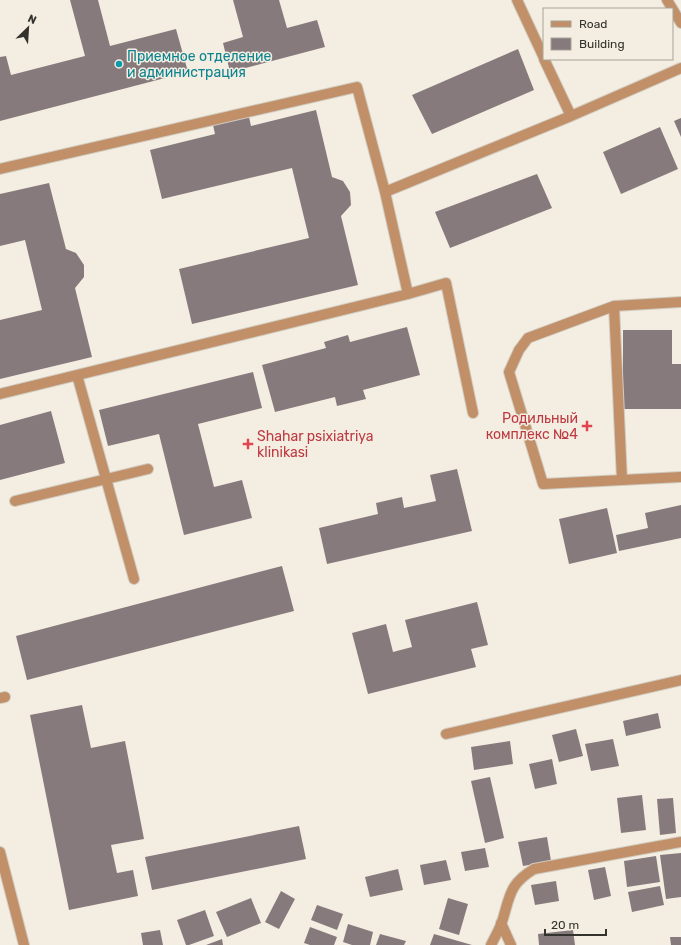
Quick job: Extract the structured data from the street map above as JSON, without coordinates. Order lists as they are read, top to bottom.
{
  "places": {
    "other": ["Приемное отделение и администрация"],
    "health": ["Родильный комплекс №4", "Shahar psixiatriya klinikasi"]
  },
  "legend": ["Road", "Building"],
  "scale_bar": "20 m",
  "north": "top right"
}
